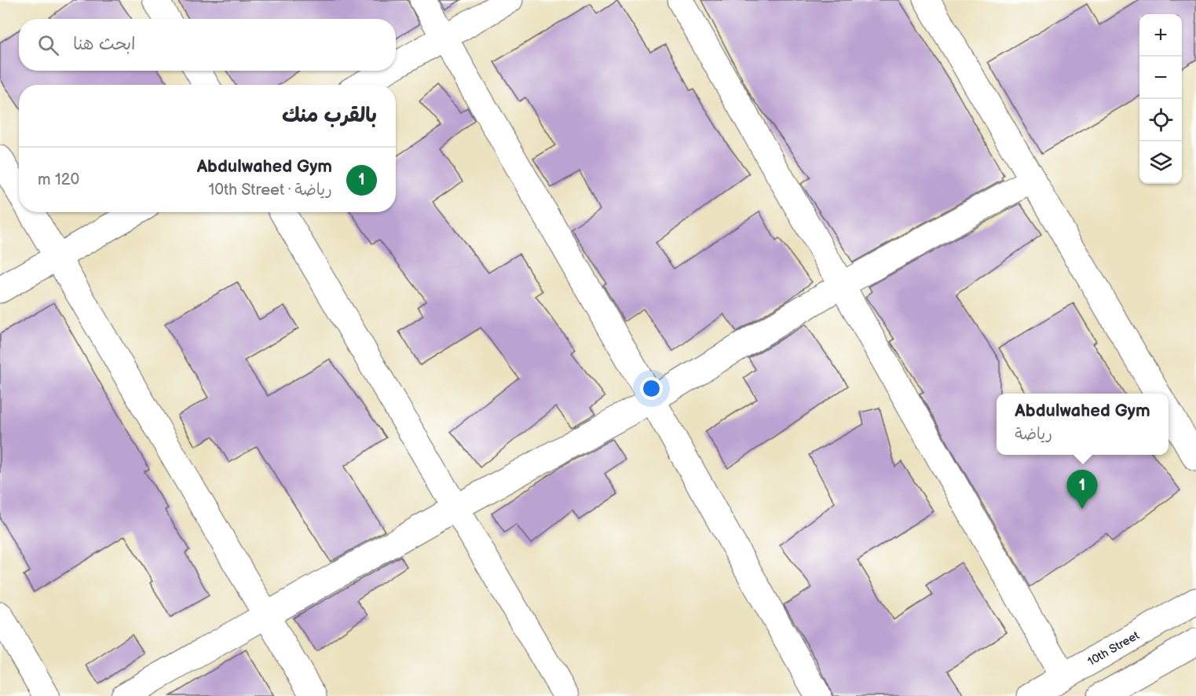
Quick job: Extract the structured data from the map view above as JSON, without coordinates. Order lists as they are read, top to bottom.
{
  "streets": {
    "street": ["10th Street"]
  },
  "page": {
    "map_buttons": ["+", "−"],
    "search": "ابحث هنا",
    "heading": "بالقرب منك",
    "list": [
      {
        "mark": "1",
        "name": "Abdulwahed Gym",
        "note": "رياضة · 10th Street",
        "value": "120 m"
      }
    ],
    "popup": ["Abdulwahed Gym", "رياضة"],
    "pins": "1"
  }
}
